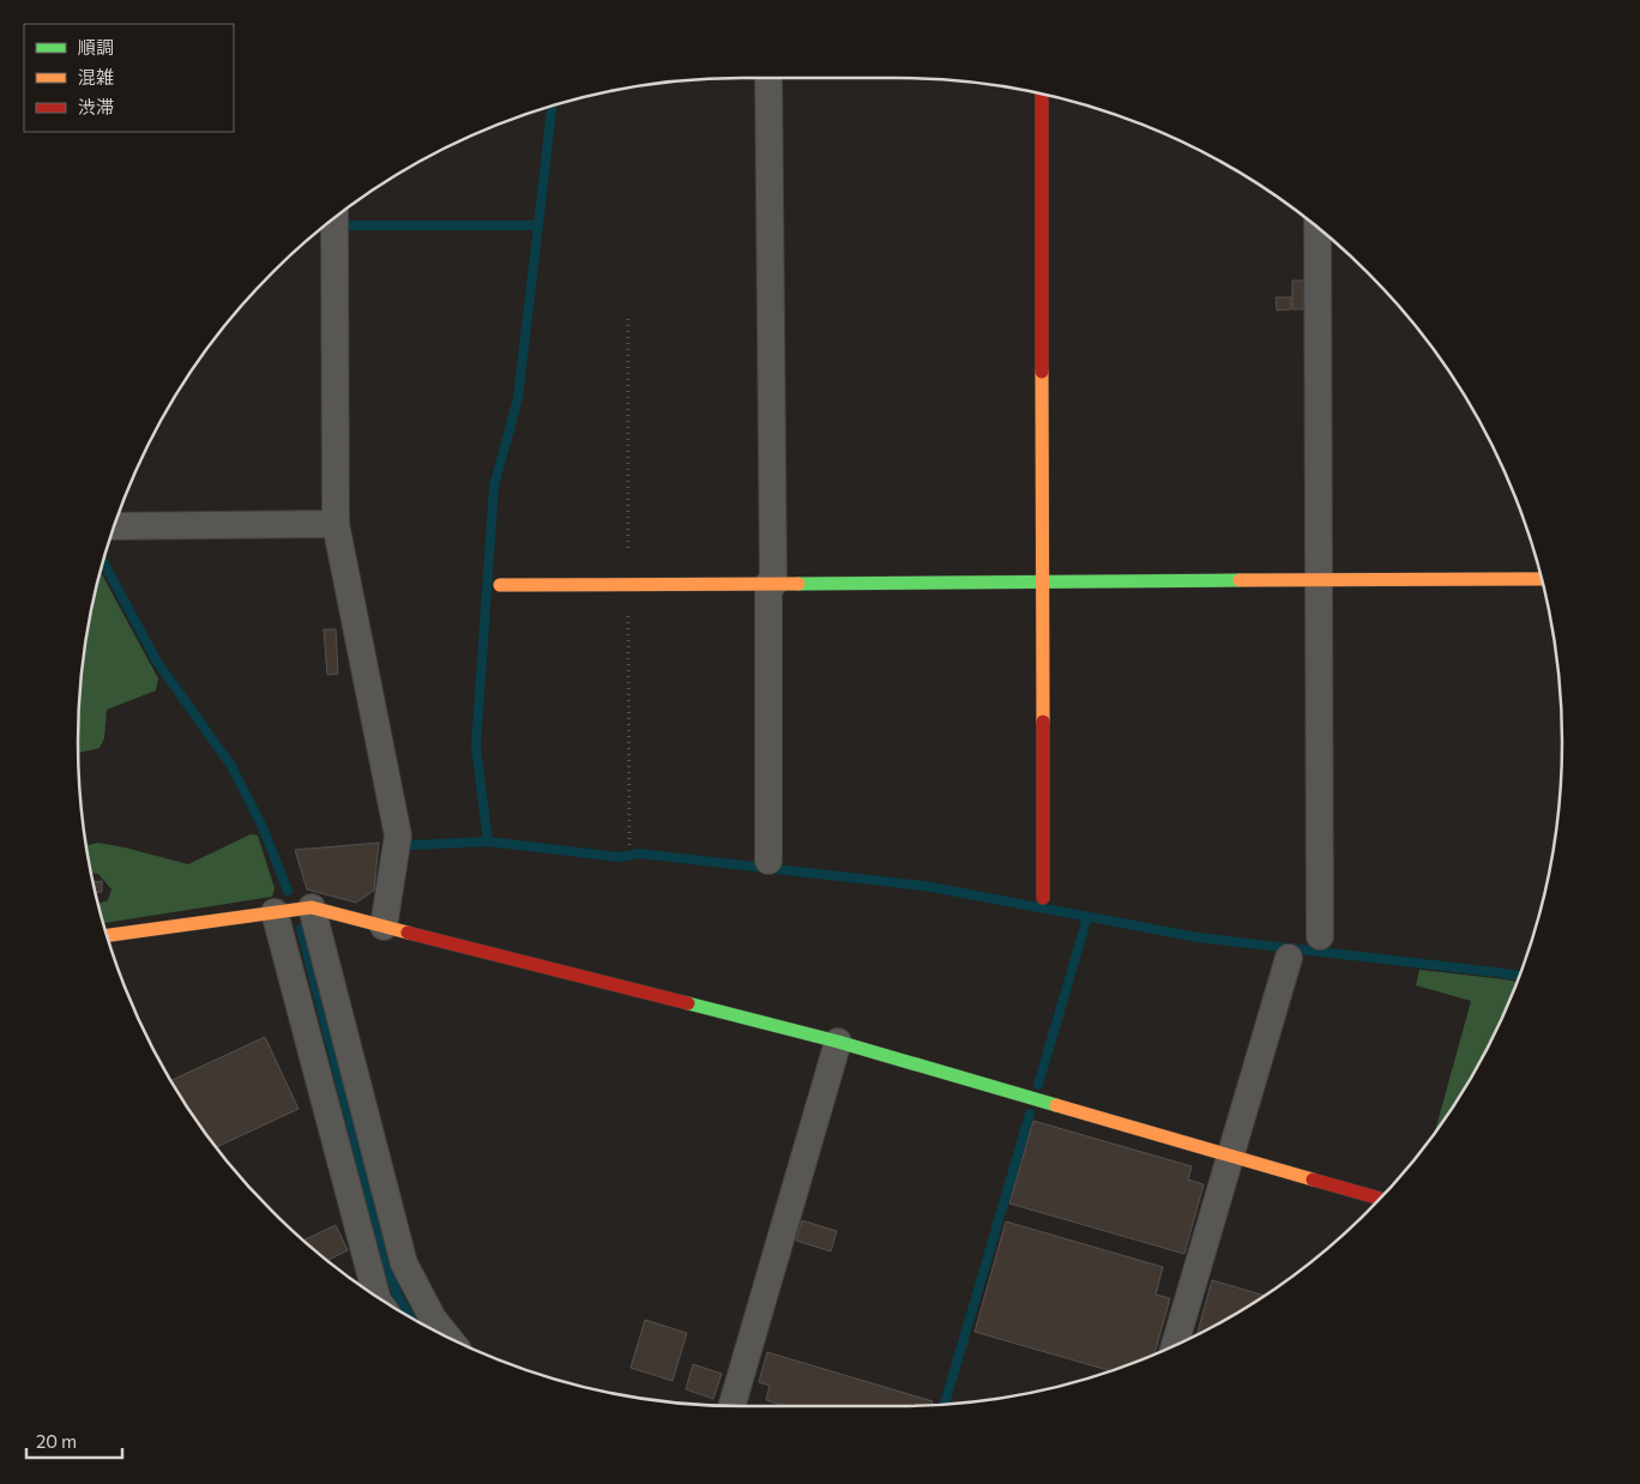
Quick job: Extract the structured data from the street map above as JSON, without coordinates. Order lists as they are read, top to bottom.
{
  "legend": ["順調", "混雑", "渋滞"],
  "scale_bar": "20 m"
}
